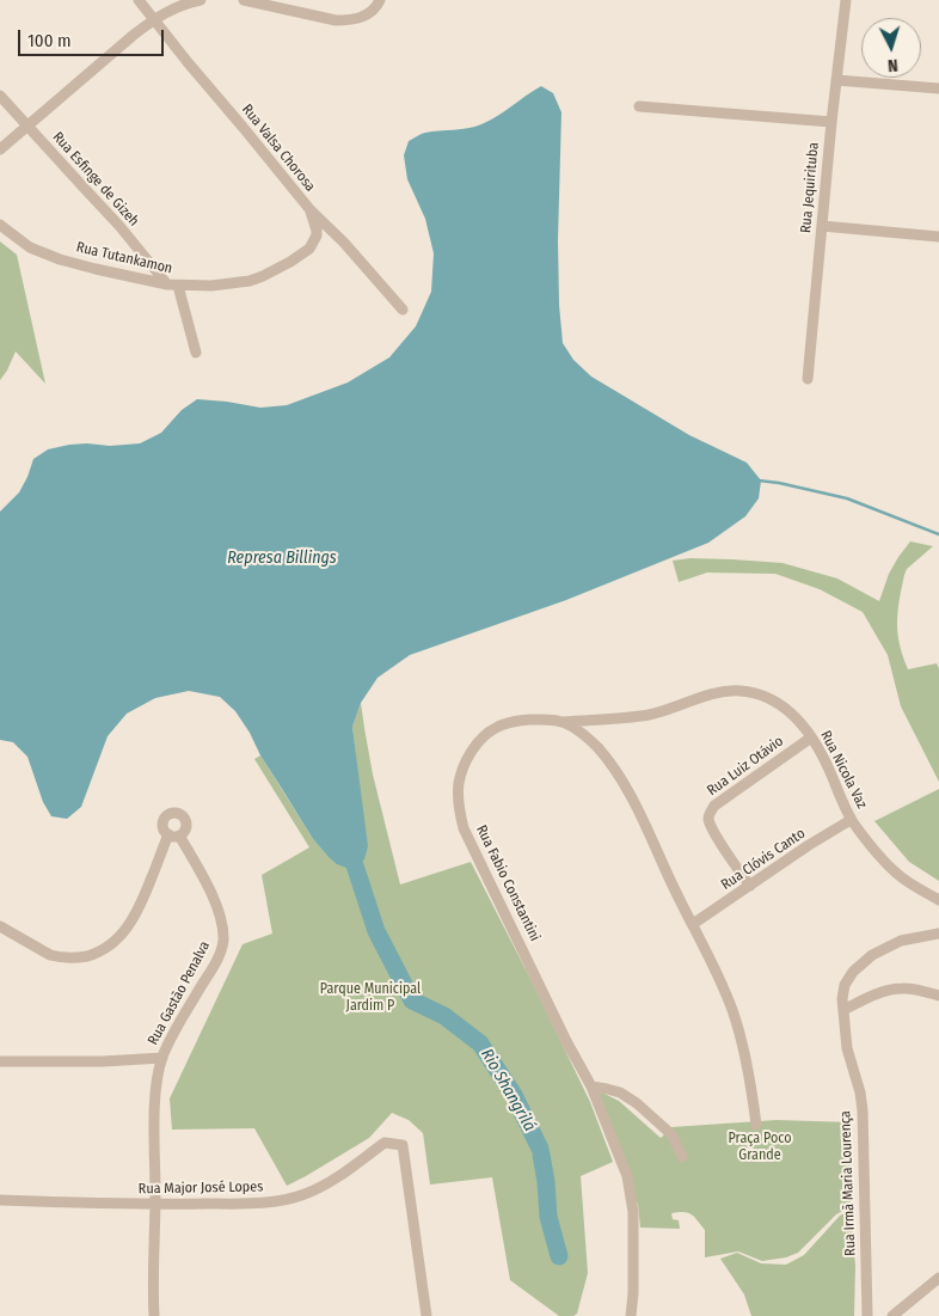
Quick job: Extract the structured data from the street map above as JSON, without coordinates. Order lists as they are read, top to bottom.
{
  "streets": {
    "street": [
      "Rua Valsa Chorosa",
      "Rua Esfinge de Gizeh",
      "Rua Jequirituba",
      "Rua Tutankamon",
      "Rua Luiz Otávio",
      "Rua Nicola Vaz",
      "Rua Clóvis Canto",
      "Rua Fabio Constantini",
      "Rua Gastão Penalva",
      "Rua Irmã Maria Lourença",
      "Rua Major José Lopes"
    ]
  },
  "crossings": [
    ["Rua Valsa Chorosa", "Rua Tutankamon"],
    ["Rua Esfinge de Gizeh", "Rua Tutankamon"],
    ["Rua Luiz Otávio", "Rua Nicola Vaz"],
    ["Rua Luiz Otávio", "Rua Clóvis Canto"],
    ["Rua Nicola Vaz", "Rua Clóvis Canto"],
    ["Rua Nicola Vaz", "Rua Fabio Constantini"],
    ["Rua Gastão Penalva", "Rua Major José Lopes"]
  ],
  "water": ["Represa Billings", "Rio Shangrilá"],
  "parks": ["Parque Municipal Jardim P", "Praça Poco Grande"],
  "scale_bar": "100 m",
  "north": "bottom"
}
